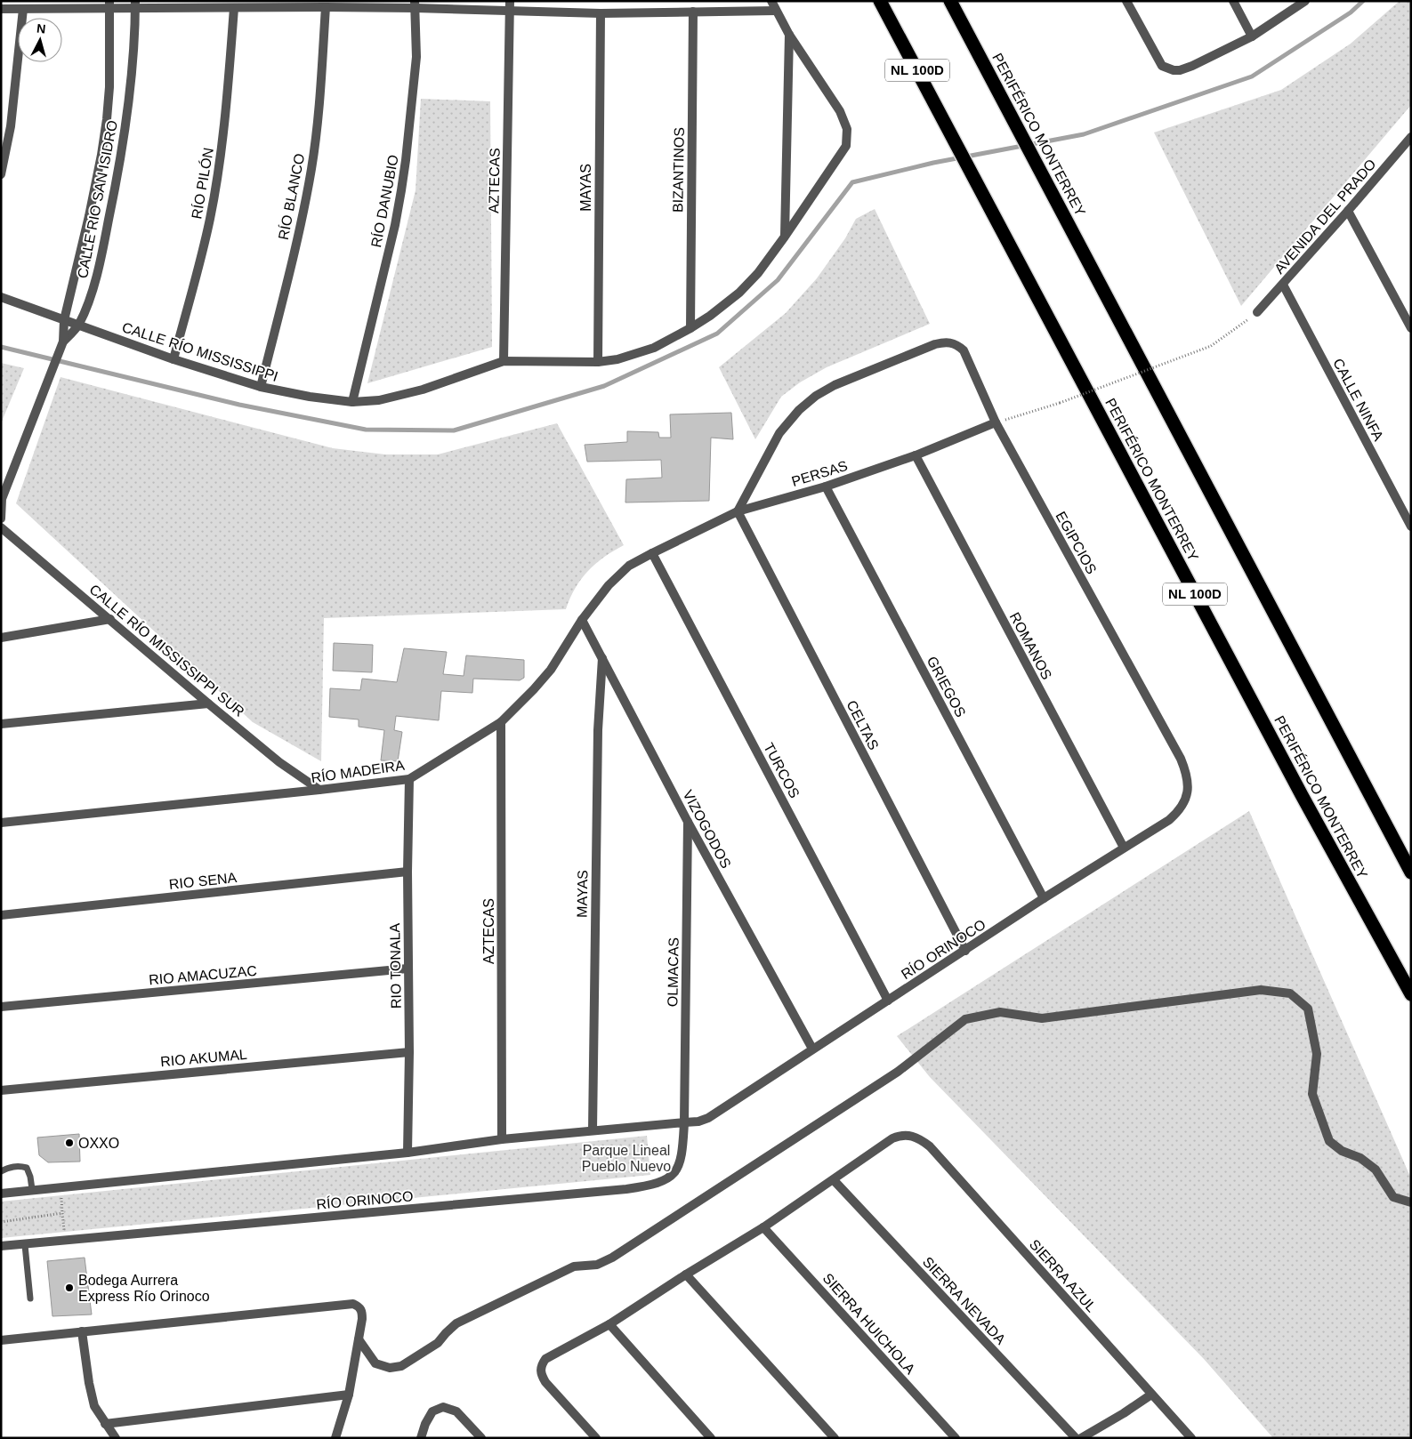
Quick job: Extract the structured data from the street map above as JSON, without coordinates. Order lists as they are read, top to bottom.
{
  "streets": {
    "highway": ["NL 100D", "PERIFÉRICO MONTERREY"],
    "street": [
      "BIZANTINOS",
      "AZTECAS",
      "RÍO PILÓN",
      "MAYAS",
      "RÍO BLANCO",
      "CALLE RIO SAN ISIDRO",
      "RÍO DANUBIO",
      "AVENIDA DEL PRADO",
      "CALLE RÍO MISSISSIPPI",
      "CALLE NINFA",
      "PERSAS",
      "EGIPCIOS",
      "ROMANOS",
      "CALLE RÍO MISSISSIPPI SUR",
      "GRIEGOS",
      "CELTAS",
      "TURCOS",
      "RÍO MADEIRA",
      "VIZOGODOS",
      "RIO SENA",
      "RÍO ORINOCO",
      "RIO TONALA",
      "OLMACAS",
      "RIO AMACUZAC",
      "RIO AKUMAL",
      "SIERRA AZUL",
      "SIERRA NEVADA",
      "SIERRA HUICHOLA"
    ]
  },
  "crossings": [
    ["BIZANTINOS", "CALLE RÍO MISSISSIPPI"],
    ["AZTECAS", "CALLE RÍO MISSISSIPPI"],
    ["AZTECAS", "RÍO MADEIRA"],
    ["AZTECAS", "RÍO ORINOCO"],
    ["RÍO PILÓN", "CALLE RÍO MISSISSIPPI"],
    ["MAYAS", "CALLE RÍO MISSISSIPPI"],
    ["MAYAS", "VIZOGODOS"],
    ["MAYAS", "RÍO ORINOCO"],
    ["RÍO BLANCO", "CALLE RÍO MISSISSIPPI"],
    ["CALLE RIO SAN ISIDRO", "CALLE RÍO MISSISSIPPI"],
    ["RÍO DANUBIO", "CALLE RÍO MISSISSIPPI"],
    ["AVENIDA DEL PRADO", "CALLE NINFA"],
    ["PERSAS", "EGIPCIOS"],
    ["PERSAS", "ROMANOS"],
    ["PERSAS", "GRIEGOS"],
    ["PERSAS", "CELTAS"],
    ["PERSAS", "TURCOS"],
    ["PERSAS", "RÍO MADEIRA"],
    ["EGIPCIOS", "CELTAS"],
    ["EGIPCIOS", "RÍO ORINOCO"],
    ["ROMANOS", "RÍO ORINOCO"],
    ["CALLE RÍO MISSISSIPPI SUR", "RÍO MADEIRA"],
    ["GRIEGOS", "RÍO ORINOCO"],
    ["CELTAS", "RÍO ORINOCO"],
    ["TURCOS", "RÍO MADEIRA"],
    ["TURCOS", "RÍO ORINOCO"],
    ["RÍO MADEIRA", "VIZOGODOS"],
    ["RÍO MADEIRA", "RIO TONALA"],
    ["VIZOGODOS", "RÍO ORINOCO"],
    ["VIZOGODOS", "OLMACAS"],
    ["RIO SENA", "RIO TONALA"],
    ["RÍO ORINOCO", "RIO TONALA"],
    ["RÍO ORINOCO", "OLMACAS"],
    ["RIO TONALA", "RIO AMACUZAC"],
    ["RIO TONALA", "RIO AKUMAL"],
    ["SIERRA AZUL", "SIERRA NEVADA"]
  ],
  "parks": ["Parque Lineal Pueblo Nuevo"],
  "places": ["OXXO", "Bodega Aurrera Express Río Orinoco"],
  "north": "top"
}
